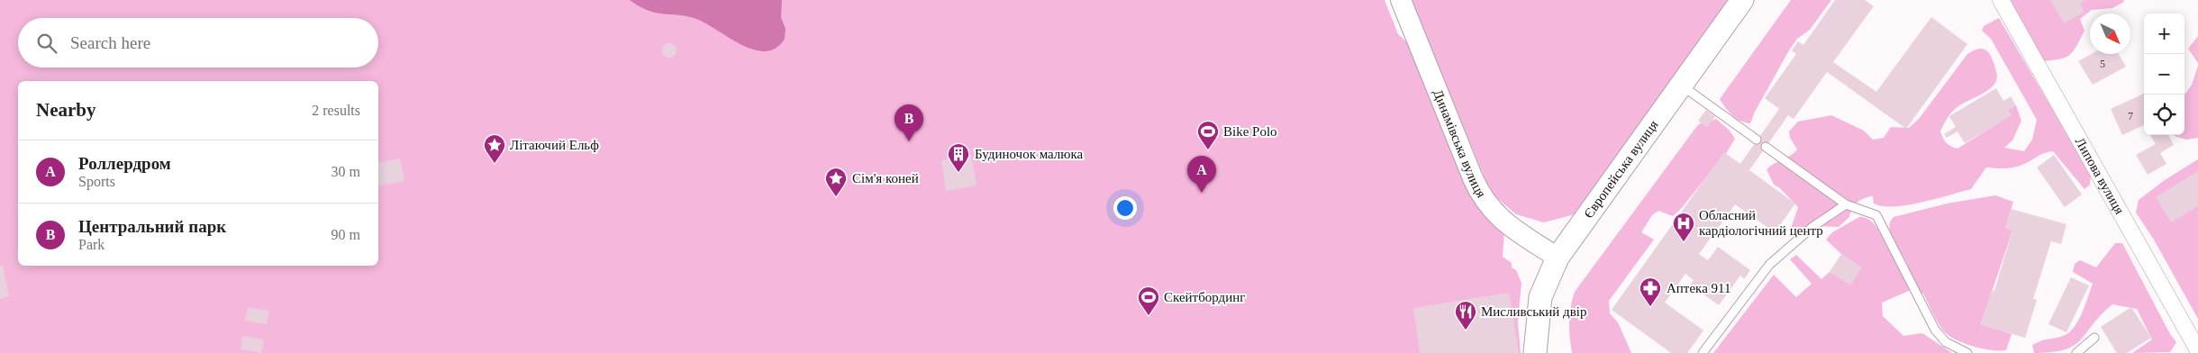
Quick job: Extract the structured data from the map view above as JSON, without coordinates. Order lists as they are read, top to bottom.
{
  "streets": {
    "main road": ["Європейська вулиця"],
    "street": ["Динамівська вулиця", "Липова вулиця"]
  },
  "crossings": [
    ["Динамівська вулиця", "Європейська вулиця"]
  ],
  "places": {
    "sports": ["Bike Polo", "Скейтбординг"],
    "place": ["Літаючий Ельф", "Сім'я коней"],
    "building": ["Будиночок малюка"],
    "hospital": ["Обласний кардiологiчний центр"],
    "pharmacy": ["Аптека 911"],
    "restaurant": ["Мисливський двір"]
  },
  "house_numbers": ["5", "7"],
  "north": "bottom right",
  "page": {
    "map_buttons": ["+", "−"],
    "search": "Search here",
    "heading": ["Nearby", "2 results"],
    "pins": ["B", "A"],
    "list": [
      {
        "mark": "A",
        "name": "Роллердром",
        "note": "Sports",
        "value": "30 m"
      },
      {
        "mark": "B",
        "name": "Центральний парк",
        "note": "Park",
        "value": "90 m"
      }
    ]
  }
}
